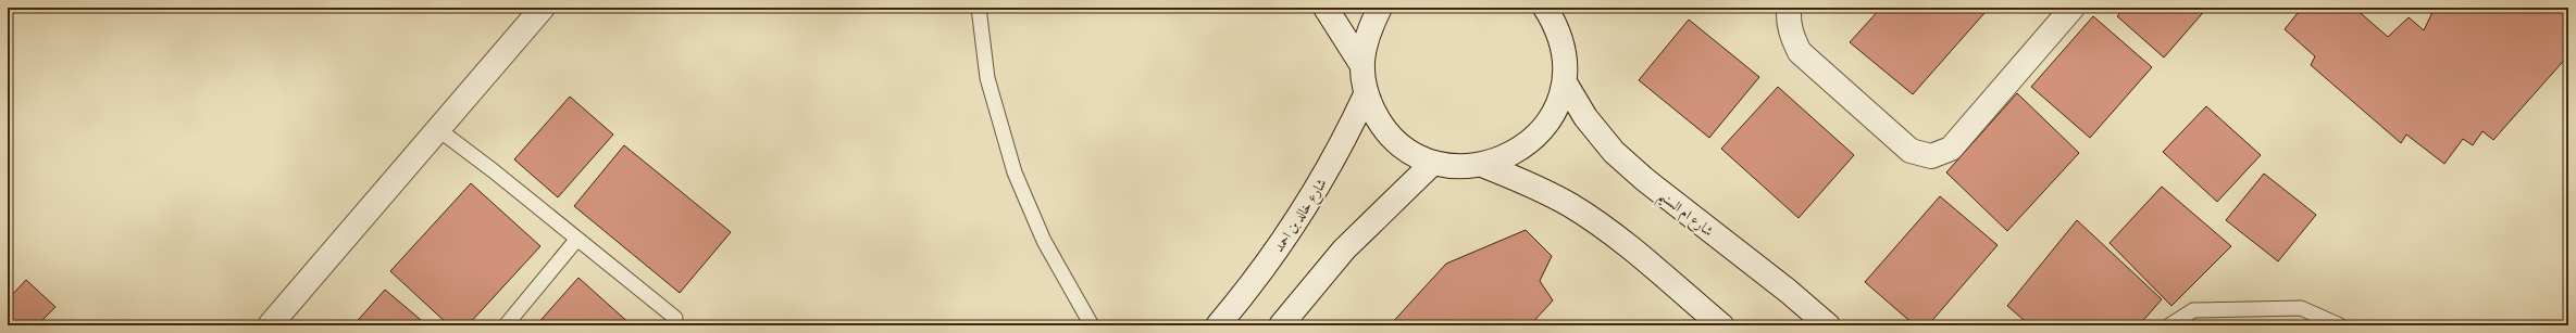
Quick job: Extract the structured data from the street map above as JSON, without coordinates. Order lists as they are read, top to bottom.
{
  "streets": {
    "main road": ["شارع ام السنيم", "شارع خالد بن احمد"]
  }
}
